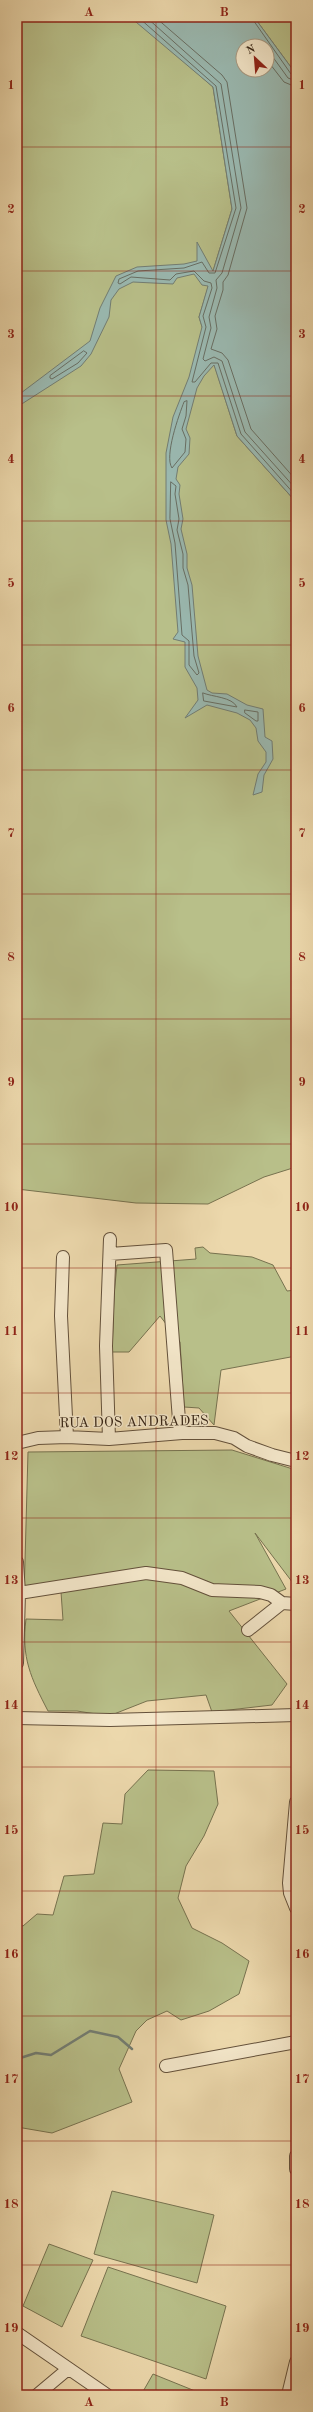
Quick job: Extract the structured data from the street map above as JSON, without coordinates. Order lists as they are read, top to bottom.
{
  "streets": {
    "street": ["RUA DOS ANDRADES"]
  },
  "north": "top left",
  "grid": {
    "columns": ["A", "B"],
    "rows": [
      "1",
      "2",
      "3",
      "4",
      "5",
      "6",
      "7",
      "8",
      "9",
      "10",
      "11",
      "12",
      "13",
      "14",
      "15",
      "16",
      "17",
      "18",
      "19"
    ]
  }
}
